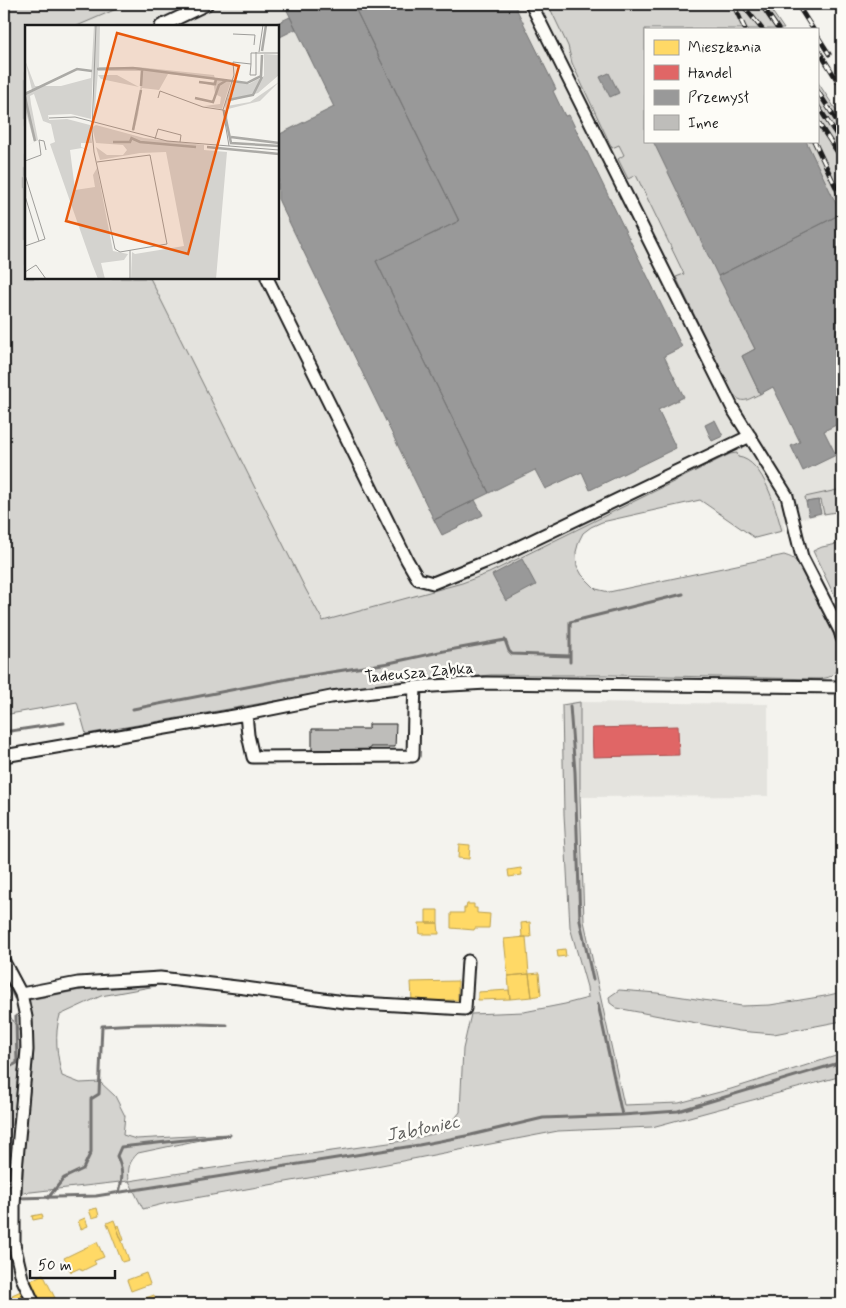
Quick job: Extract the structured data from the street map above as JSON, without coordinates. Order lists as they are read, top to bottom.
{
  "streets": {
    "street": ["Tadeusza Ząbka"]
  },
  "water": ["Jabłoniec"],
  "legend": [
    "Mieszkania",
    "Handel",
    "Przemysł",
    "Inne"
  ],
  "scale_bar": "50 m"
}
